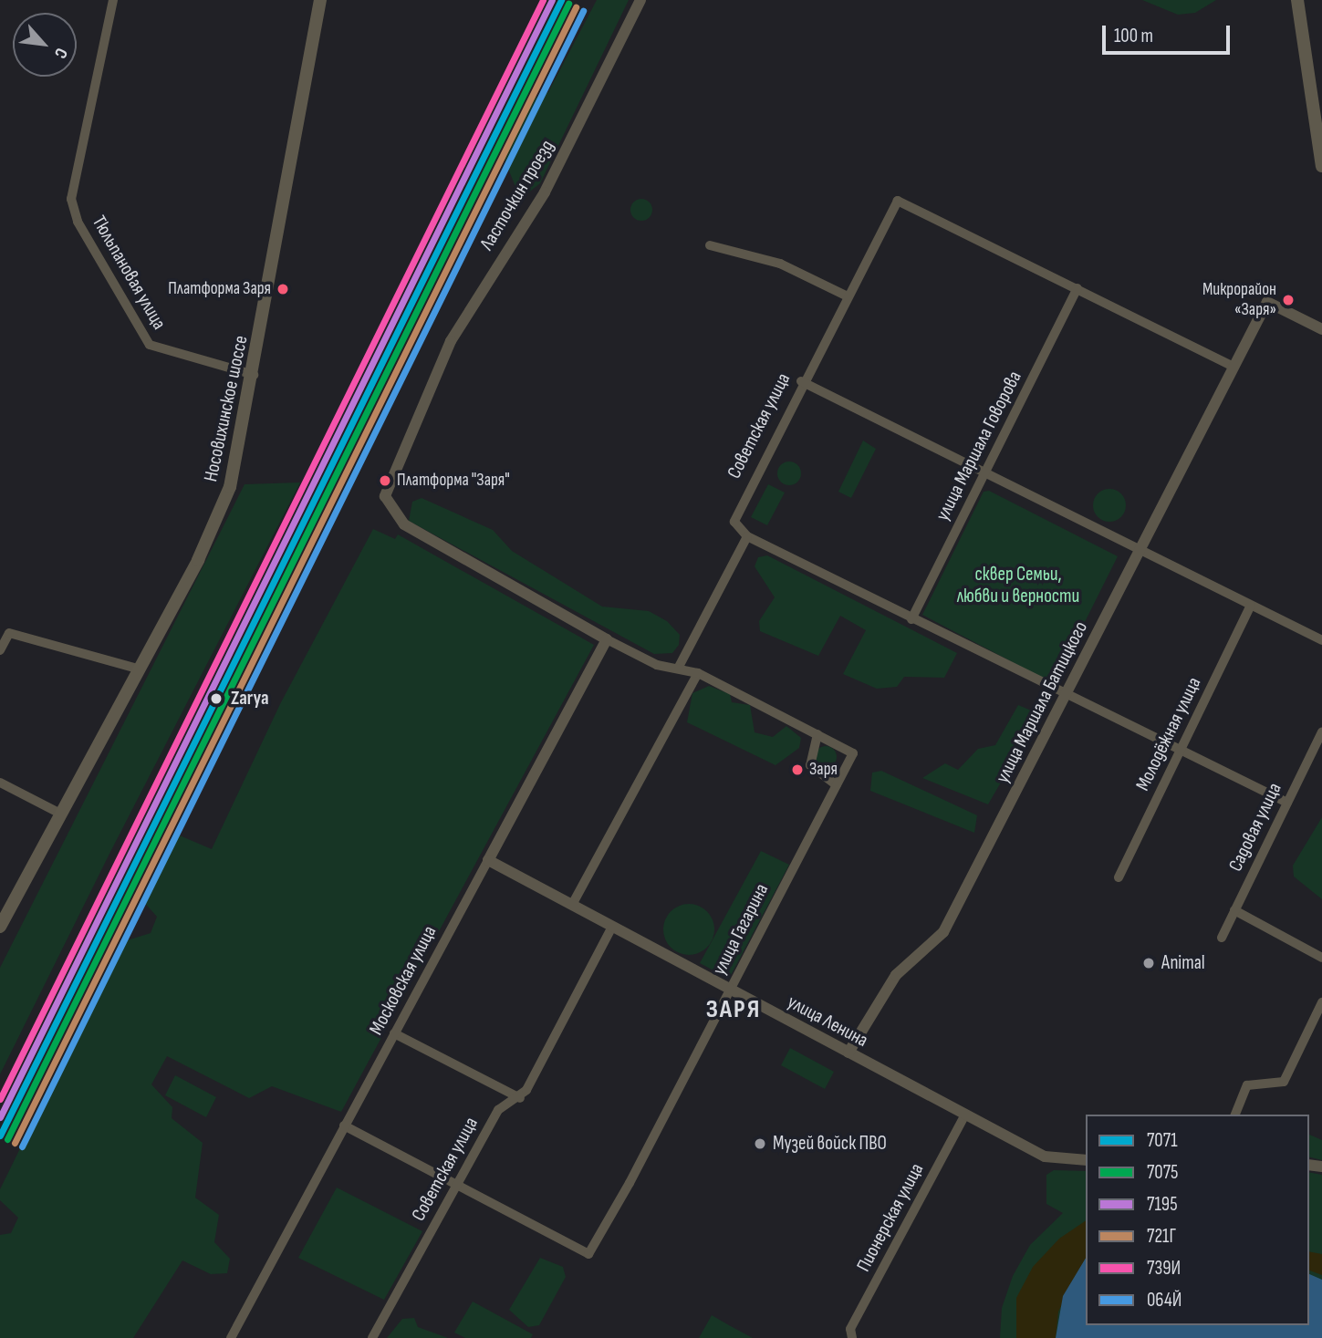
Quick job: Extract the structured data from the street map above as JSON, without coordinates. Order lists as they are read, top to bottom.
{
  "streets": {
    "main road": ["Носовихинское шоссе"],
    "street": [
      "Ласточкин проезд",
      "Тюльпановая улица",
      "Советская улица",
      "улица Маршала Говорова",
      "улица Маршала Батицкого",
      "Молодёжная улица",
      "Садовая улица",
      "улица Гагарина",
      "Московская улица",
      "улица Ленина",
      "Пионерская улица"
    ]
  },
  "crossings": [
    ["Ласточкин проезд", "Московская улица"],
    ["Тюльпановая улица", "Носовихинское шоссе"],
    ["Советская улица", "улица Маршала Говорова"],
    ["Советская улица", "улица Гагарина"],
    ["Советская улица", "улица Ленина"],
    ["улица Маршала Батицкого", "улица Ленина"],
    ["улица Гагарина", "улица Ленина"],
    ["Московская улица", "улица Ленина"],
    ["улица Ленина", "Пионерская улица"]
  ],
  "districts": ["ЗАРЯ"],
  "parks": ["сквер Семьи, любви и верности"],
  "places": [
    "Платформа Заря",
    "Микрорайон «Заря»",
    "Платформа \"Заря\"",
    "Zarya",
    "Заря",
    "Animal",
    "Музей войск ПВО"
  ],
  "lines": [
    "transit line 7071",
    "transit line 7195",
    "transit line 739И",
    "transit line 7075",
    "transit line 721Г",
    "transit line 064Й"
  ],
  "legend": [
    "7071",
    "7075",
    "7195",
    "721Г",
    "739И",
    "064Й"
  ],
  "scale_bar": "100 m",
  "north": "bottom right"
}
